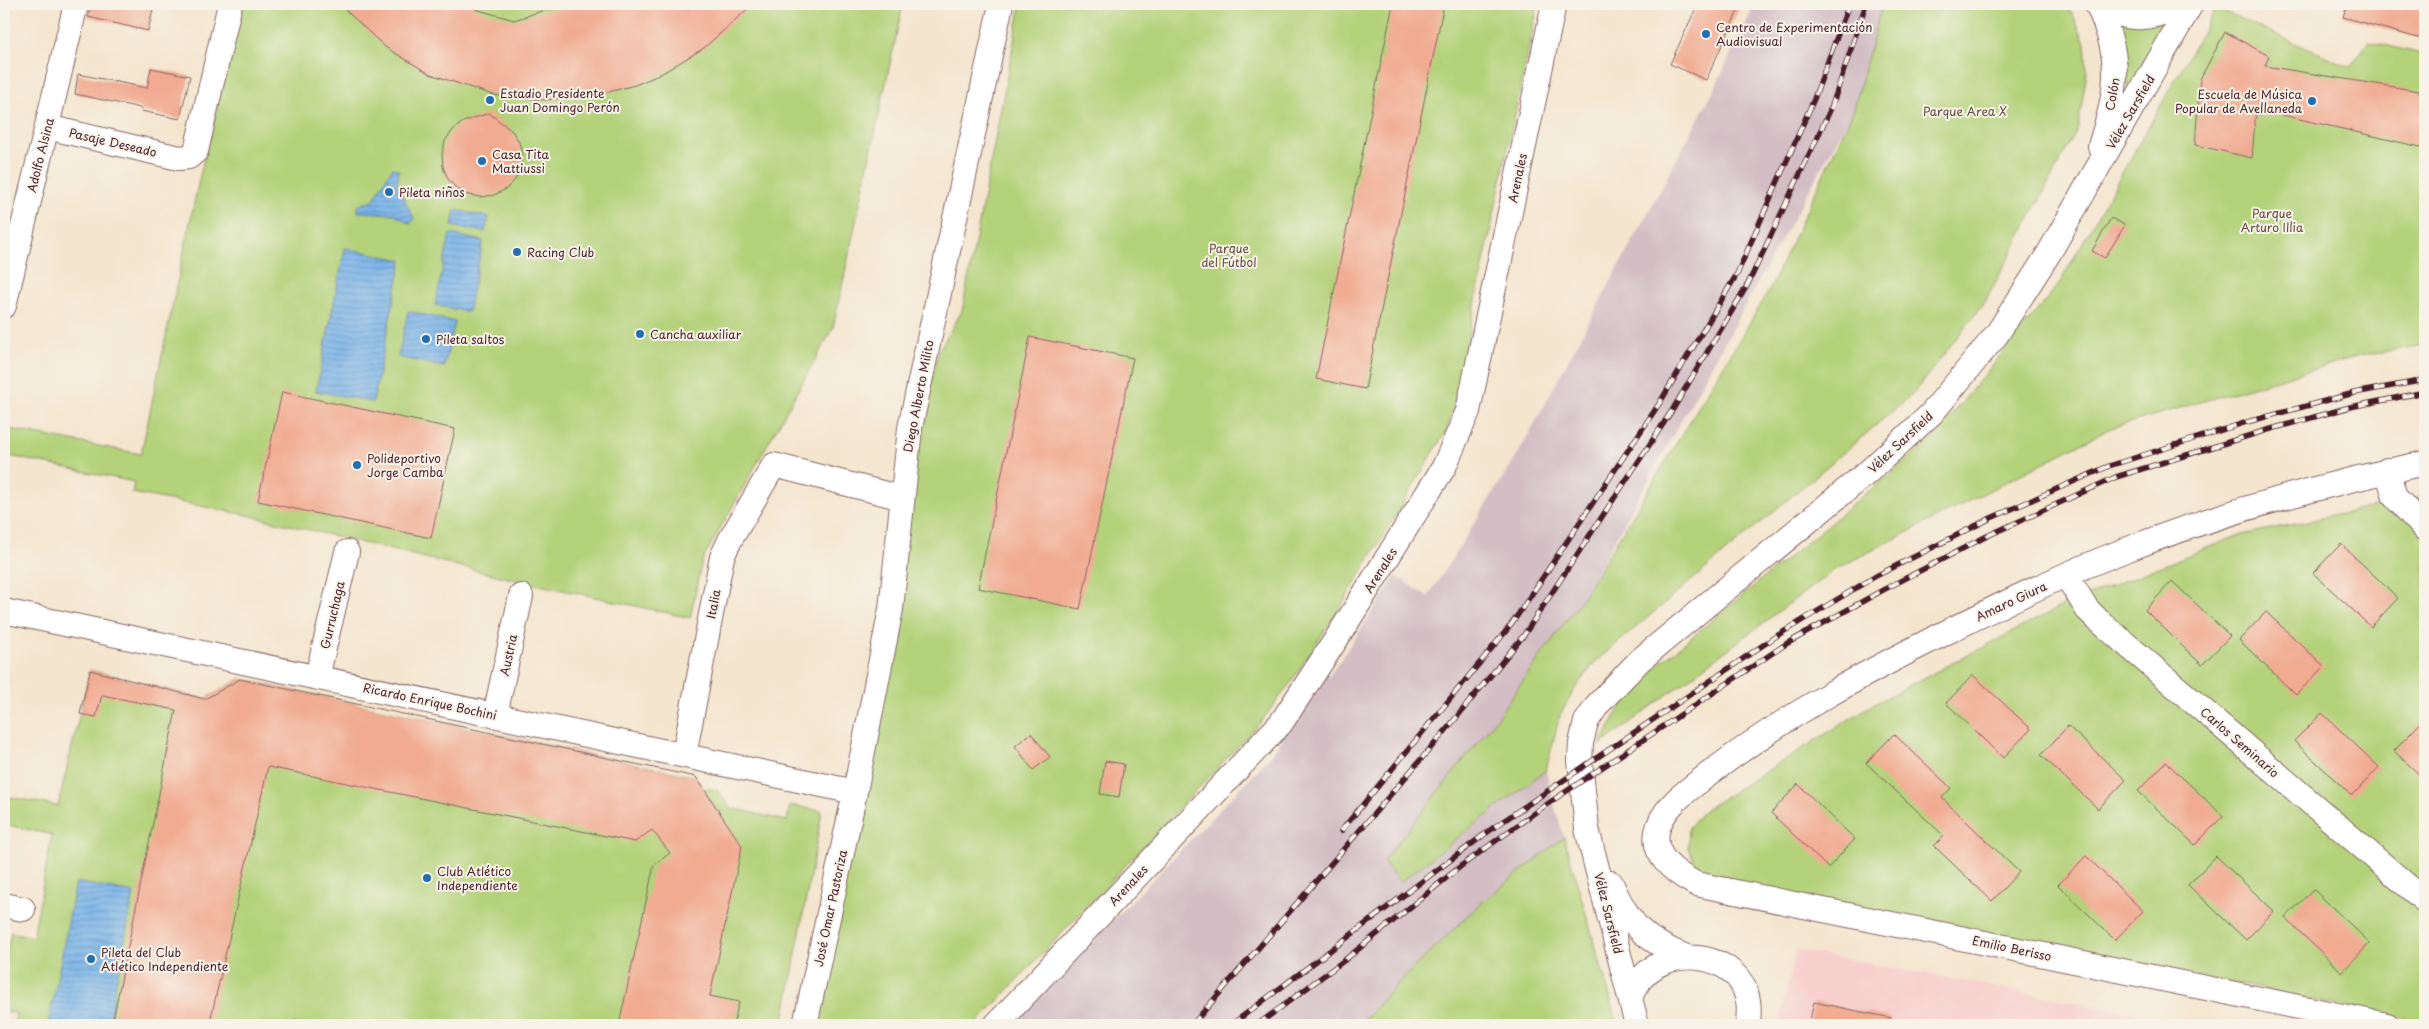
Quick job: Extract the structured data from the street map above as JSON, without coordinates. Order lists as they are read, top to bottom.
{
  "streets": {
    "street": [
      "Colón",
      "Vélez Sarsfield",
      "Pasaje Deseado",
      "Adolfo Alsina",
      "Arenales",
      "Diego Alberto Milito",
      "Amaro Giura",
      "Italia",
      "Gurruchaga",
      "Austria",
      "Ricardo Enrique Bochini",
      "Carlos Seminario",
      "José Omar Pastoriza",
      "Emilio Berisso"
    ]
  },
  "crossings": [
    ["Colón", "Vélez Sarsfield"],
    ["Pasaje Deseado", "Adolfo Alsina"],
    ["Diego Alberto Milito", "Italia"],
    ["Diego Alberto Milito", "Ricardo Enrique Bochini"],
    ["Diego Alberto Milito", "José Omar Pastoriza"],
    ["Amaro Giura", "Carlos Seminario"],
    ["Amaro Giura", "Emilio Berisso"],
    ["Italia", "Ricardo Enrique Bochini"],
    ["Gurruchaga", "Ricardo Enrique Bochini"],
    ["Austria", "Ricardo Enrique Bochini"],
    ["Ricardo Enrique Bochini", "José Omar Pastoriza"]
  ],
  "parks": ["Parque Area X", "Parque Arturo Illia", "Parque del Fútbol"],
  "places": [
    "Centro de Experimentación Audiovisual",
    "Estadio Presidente Juan Domingo Perón",
    "Escuela de Música Popular de Avellaneda",
    "Casa Tita Mattiussi",
    "Pileta niños",
    "Racing Club",
    "Cancha auxiliar",
    "Pileta saltos",
    "Polideportivo Jorge Camba",
    "Club Atlético Independiente",
    "Pileta del Club Atlético Independiente"
  ]
}
